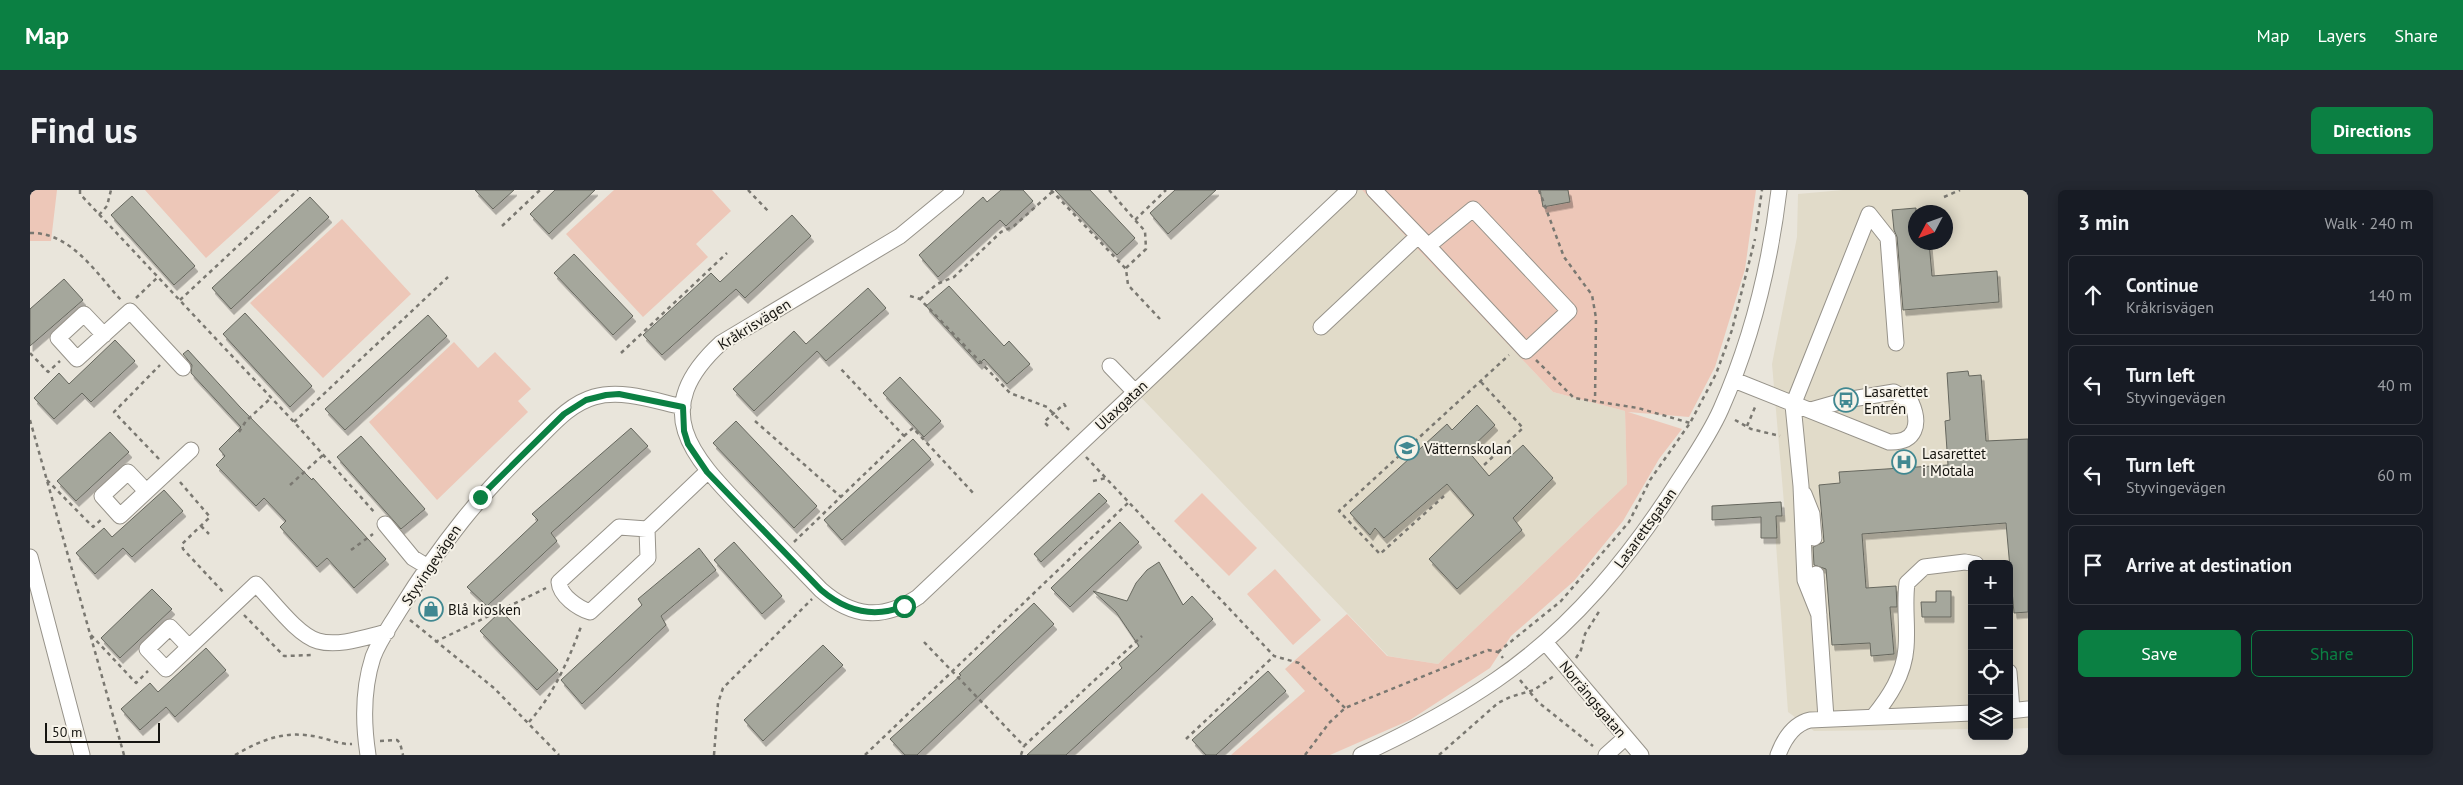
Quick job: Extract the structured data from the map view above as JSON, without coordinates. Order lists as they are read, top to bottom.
{
  "streets": {
    "street": [
      "Kråkrisvägen",
      "Ulaxgatan",
      "Lasarettsgatan",
      "Styvingevägen",
      "Norrängsgatan"
    ]
  },
  "crossings": [
    ["Kråkrisvägen", "Ulaxgatan"],
    ["Kråkrisvägen", "Styvingevägen"],
    ["Lasarettsgatan", "Norrängsgatan"]
  ],
  "places": {
    "bus stop": ["Lasarettet Entrén"],
    "school or university": ["Vätternskolan"],
    "hospital": ["Lasarettet i Motala"],
    "shop": ["Blå kiosken"]
  },
  "scale_bar": "50 m",
  "north": "bottom left",
  "page": {
    "header": "Map",
    "nav": ["Map", "Layers", "Share"],
    "title": "Find us",
    "buttons": [
      "Directions",
      ["Save", "Share"]
    ],
    "heading": ["3 min", "Walk · 240 m"],
    "list": [
      ["Continue", "Kråkrisvägen", "140 m"],
      ["Turn left", "Styvingevägen", "40 m"],
      ["Turn left", "Styvingevägen", "60 m"],
      "Arrive at destination"
    ],
    "map_buttons": ["+", "−"],
    "scale": "50 m"
  }
}
